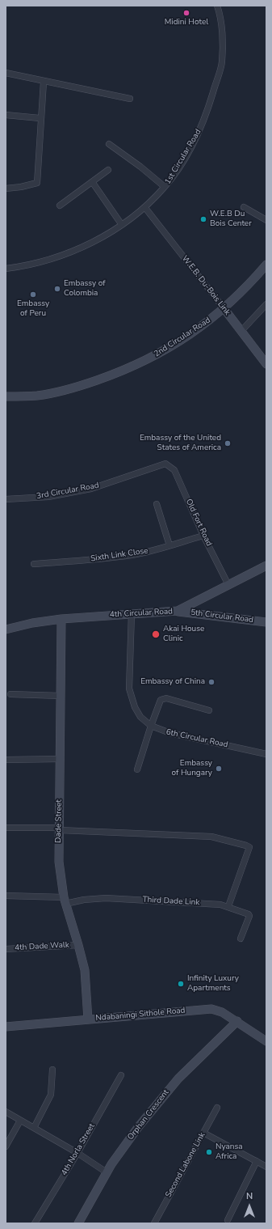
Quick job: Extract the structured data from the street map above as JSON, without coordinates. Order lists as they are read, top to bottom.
{
  "streets": {
    "street": [
      "1st Circular Road",
      "W.E.B. Du-Bois Link",
      "2nd Circular Road",
      "3rd Circular Road",
      "Old Fort Road",
      "Sixth Link Close",
      "4th Circular Road",
      "5th Circular Road",
      "6th Circular Road",
      "Dade Street",
      "Third Dade Link",
      "4th Dade Walk",
      "Ndabaningi Sithole Road",
      "Orphan Crescent",
      "4th Norla Street",
      "Second Labone Link"
    ]
  },
  "crossings": [
    ["1st Circular Road", "W.E.B. Du-Bois Link"],
    ["W.E.B. Du-Bois Link", "2nd Circular Road"],
    ["3rd Circular Road", "Old Fort Road"],
    ["Old Fort Road", "Sixth Link Close"],
    ["Old Fort Road", "4th Circular Road"],
    ["4th Circular Road", "5th Circular Road"],
    ["4th Circular Road", "6th Circular Road"],
    ["4th Circular Road", "Dade Street"],
    ["Dade Street", "Third Dade Link"],
    ["Dade Street", "4th Dade Walk"],
    ["Dade Street", "Ndabaningi Sithole Road"],
    ["Ndabaningi Sithole Road", "Orphan Crescent"]
  ],
  "places": [
    "Midini Hotel",
    "W.E.B Du Bois Center",
    "Embassy of Colombia",
    "Embassy of Peru",
    "Embassy of the United States of America",
    "Akai House Clinic",
    "Embassy of China",
    "Embassy of Hungary",
    "Infinity Luxury Apartments",
    "Nyansa Africa"
  ],
  "north": "top"
}
